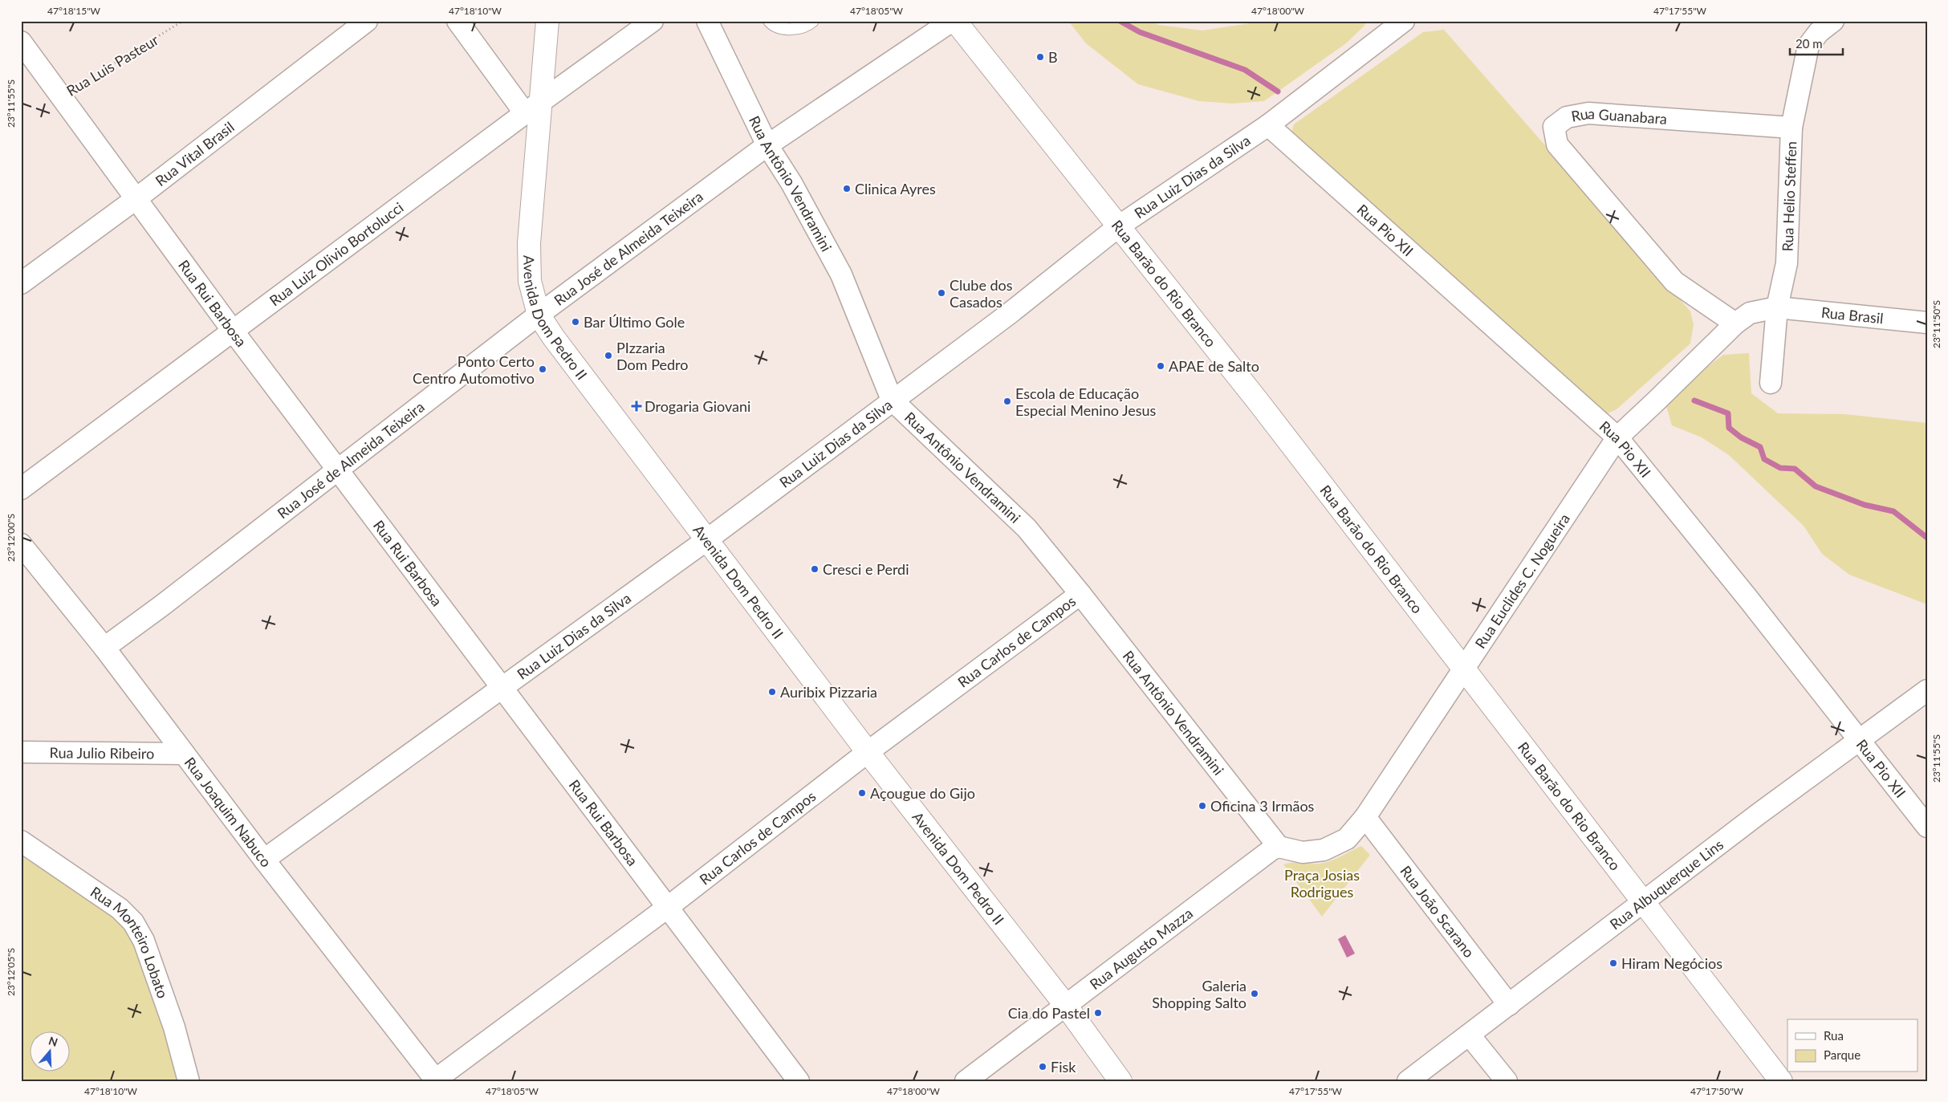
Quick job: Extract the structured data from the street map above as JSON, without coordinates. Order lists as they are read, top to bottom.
{
  "streets": {
    "main road": ["Rua Barão do Rio Branco", "Avenida Dom Pedro II"],
    "street": [
      "Rua Guanabara",
      "Rua Vital Brasil",
      "Rua Luiz Dias da Silva",
      "Rua Antônio Vendramini",
      "Rua Helio Steffen",
      "Rua Pio XII",
      "Rua José de Almeida Teixeira",
      "Rua Luiz Olivio Bortolucci",
      "Rua Rui Barbosa",
      "Rua Brasil",
      "Rua Euclides C. Nogueira",
      "Rua Carlos de Campos",
      "Rua Julio Ribeiro",
      "Rua Joaquim Nabuco",
      "Rua Albuquerque Lins",
      "Rua João Scarano",
      "Rua Monteiro Lobato",
      "Rua Augusto Mazza"
    ],
    "path": ["Rua Luis Pasteur"]
  },
  "crossings": [
    ["Rua Luis Pasteur", "Rua Rui Barbosa"],
    ["Rua Guanabara", "Rua Helio Steffen"],
    ["Rua Guanabara", "Rua Euclides C. Nogueira"],
    ["Rua Vital Brasil", "Rua Rui Barbosa"],
    ["Rua Luiz Dias da Silva", "Rua Antônio Vendramini"],
    ["Rua Luiz Dias da Silva", "Rua Pio XII"],
    ["Rua Luiz Dias da Silva", "Rua Barão do Rio Branco"],
    ["Rua Luiz Dias da Silva", "Rua Rui Barbosa"],
    ["Rua Luiz Dias da Silva", "Avenida Dom Pedro II"],
    ["Rua Luiz Dias da Silva", "Rua Joaquim Nabuco"],
    ["Rua Antônio Vendramini", "Rua José de Almeida Teixeira"],
    ["Rua Antônio Vendramini", "Rua Euclides C. Nogueira"],
    ["Rua Antônio Vendramini", "Rua Carlos de Campos"],
    ["Rua Antônio Vendramini", "Rua Augusto Mazza"],
    ["Rua Helio Steffen", "Rua Brasil"],
    ["Rua Helio Steffen", "Rua Euclides C. Nogueira"],
    ["Rua Pio XII", "Rua Euclides C. Nogueira"],
    ["Rua Pio XII", "Rua Albuquerque Lins"],
    ["Rua José de Almeida Teixeira", "Rua Rui Barbosa"],
    ["Rua José de Almeida Teixeira", "Avenida Dom Pedro II"],
    ["Rua José de Almeida Teixeira", "Rua Joaquim Nabuco"],
    ["Rua Luiz Olivio Bortolucci", "Rua Rui Barbosa"],
    ["Rua Luiz Olivio Bortolucci", "Avenida Dom Pedro II"],
    ["Rua Barão do Rio Branco", "Rua Euclides C. Nogueira"],
    ["Rua Barão do Rio Branco", "Rua Albuquerque Lins"],
    ["Rua Rui Barbosa", "Rua Carlos de Campos"],
    ["Avenida Dom Pedro II", "Rua Carlos de Campos"],
    ["Avenida Dom Pedro II", "Rua Augusto Mazza"],
    ["Rua Brasil", "Rua Euclides C. Nogueira"],
    ["Rua Euclides C. Nogueira", "Rua João Scarano"],
    ["Rua Euclides C. Nogueira", "Rua Augusto Mazza"],
    ["Rua Carlos de Campos", "Rua Joaquim Nabuco"],
    ["Rua Julio Ribeiro", "Rua Joaquim Nabuco"],
    ["Rua Albuquerque Lins", "Rua João Scarano"]
  ],
  "parks": ["Praça Josias Rodrigues"],
  "places": {
    "other": [
      "B",
      "Clinica Ayres",
      "Clube dos Casados",
      "Bar Último Gole",
      "PIzzaria Dom Pedro",
      "APAE de Salto",
      "Ponto Certo Centro Automotivo",
      "Escola de Educação Especial Menino Jesus",
      "Cresci e Perdi",
      "Auribix Pizzaria",
      "Açougue do Gijo",
      "Oficina 3 Irmãos",
      "Hiram Negócios",
      "Galeria Shopping Salto",
      "Cia do Pastel",
      "Fisk"
    ],
    "health": ["Drogaria Giovani"]
  },
  "legend": ["Rua", "Parque"],
  "scale_bar": "20 m",
  "north": "top",
  "coordinates": [
    "47°18'15\"W",
    "47°18'10\"W",
    "47°18'05\"W",
    "47°18'00\"W",
    "47°17'55\"W",
    "23°11'55\"S",
    "23°11'50\"S",
    "23°12'00\"S",
    "23°12'05\"S",
    "47°17'50\"W"
  ]
}
